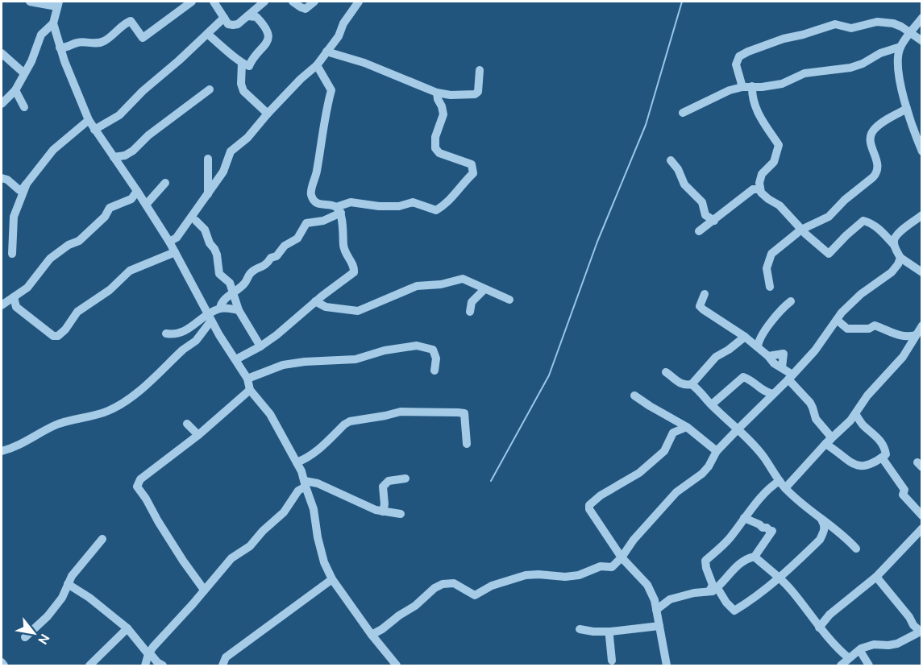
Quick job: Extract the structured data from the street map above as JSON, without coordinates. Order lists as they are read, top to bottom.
{
  "north": "bottom right"
}
